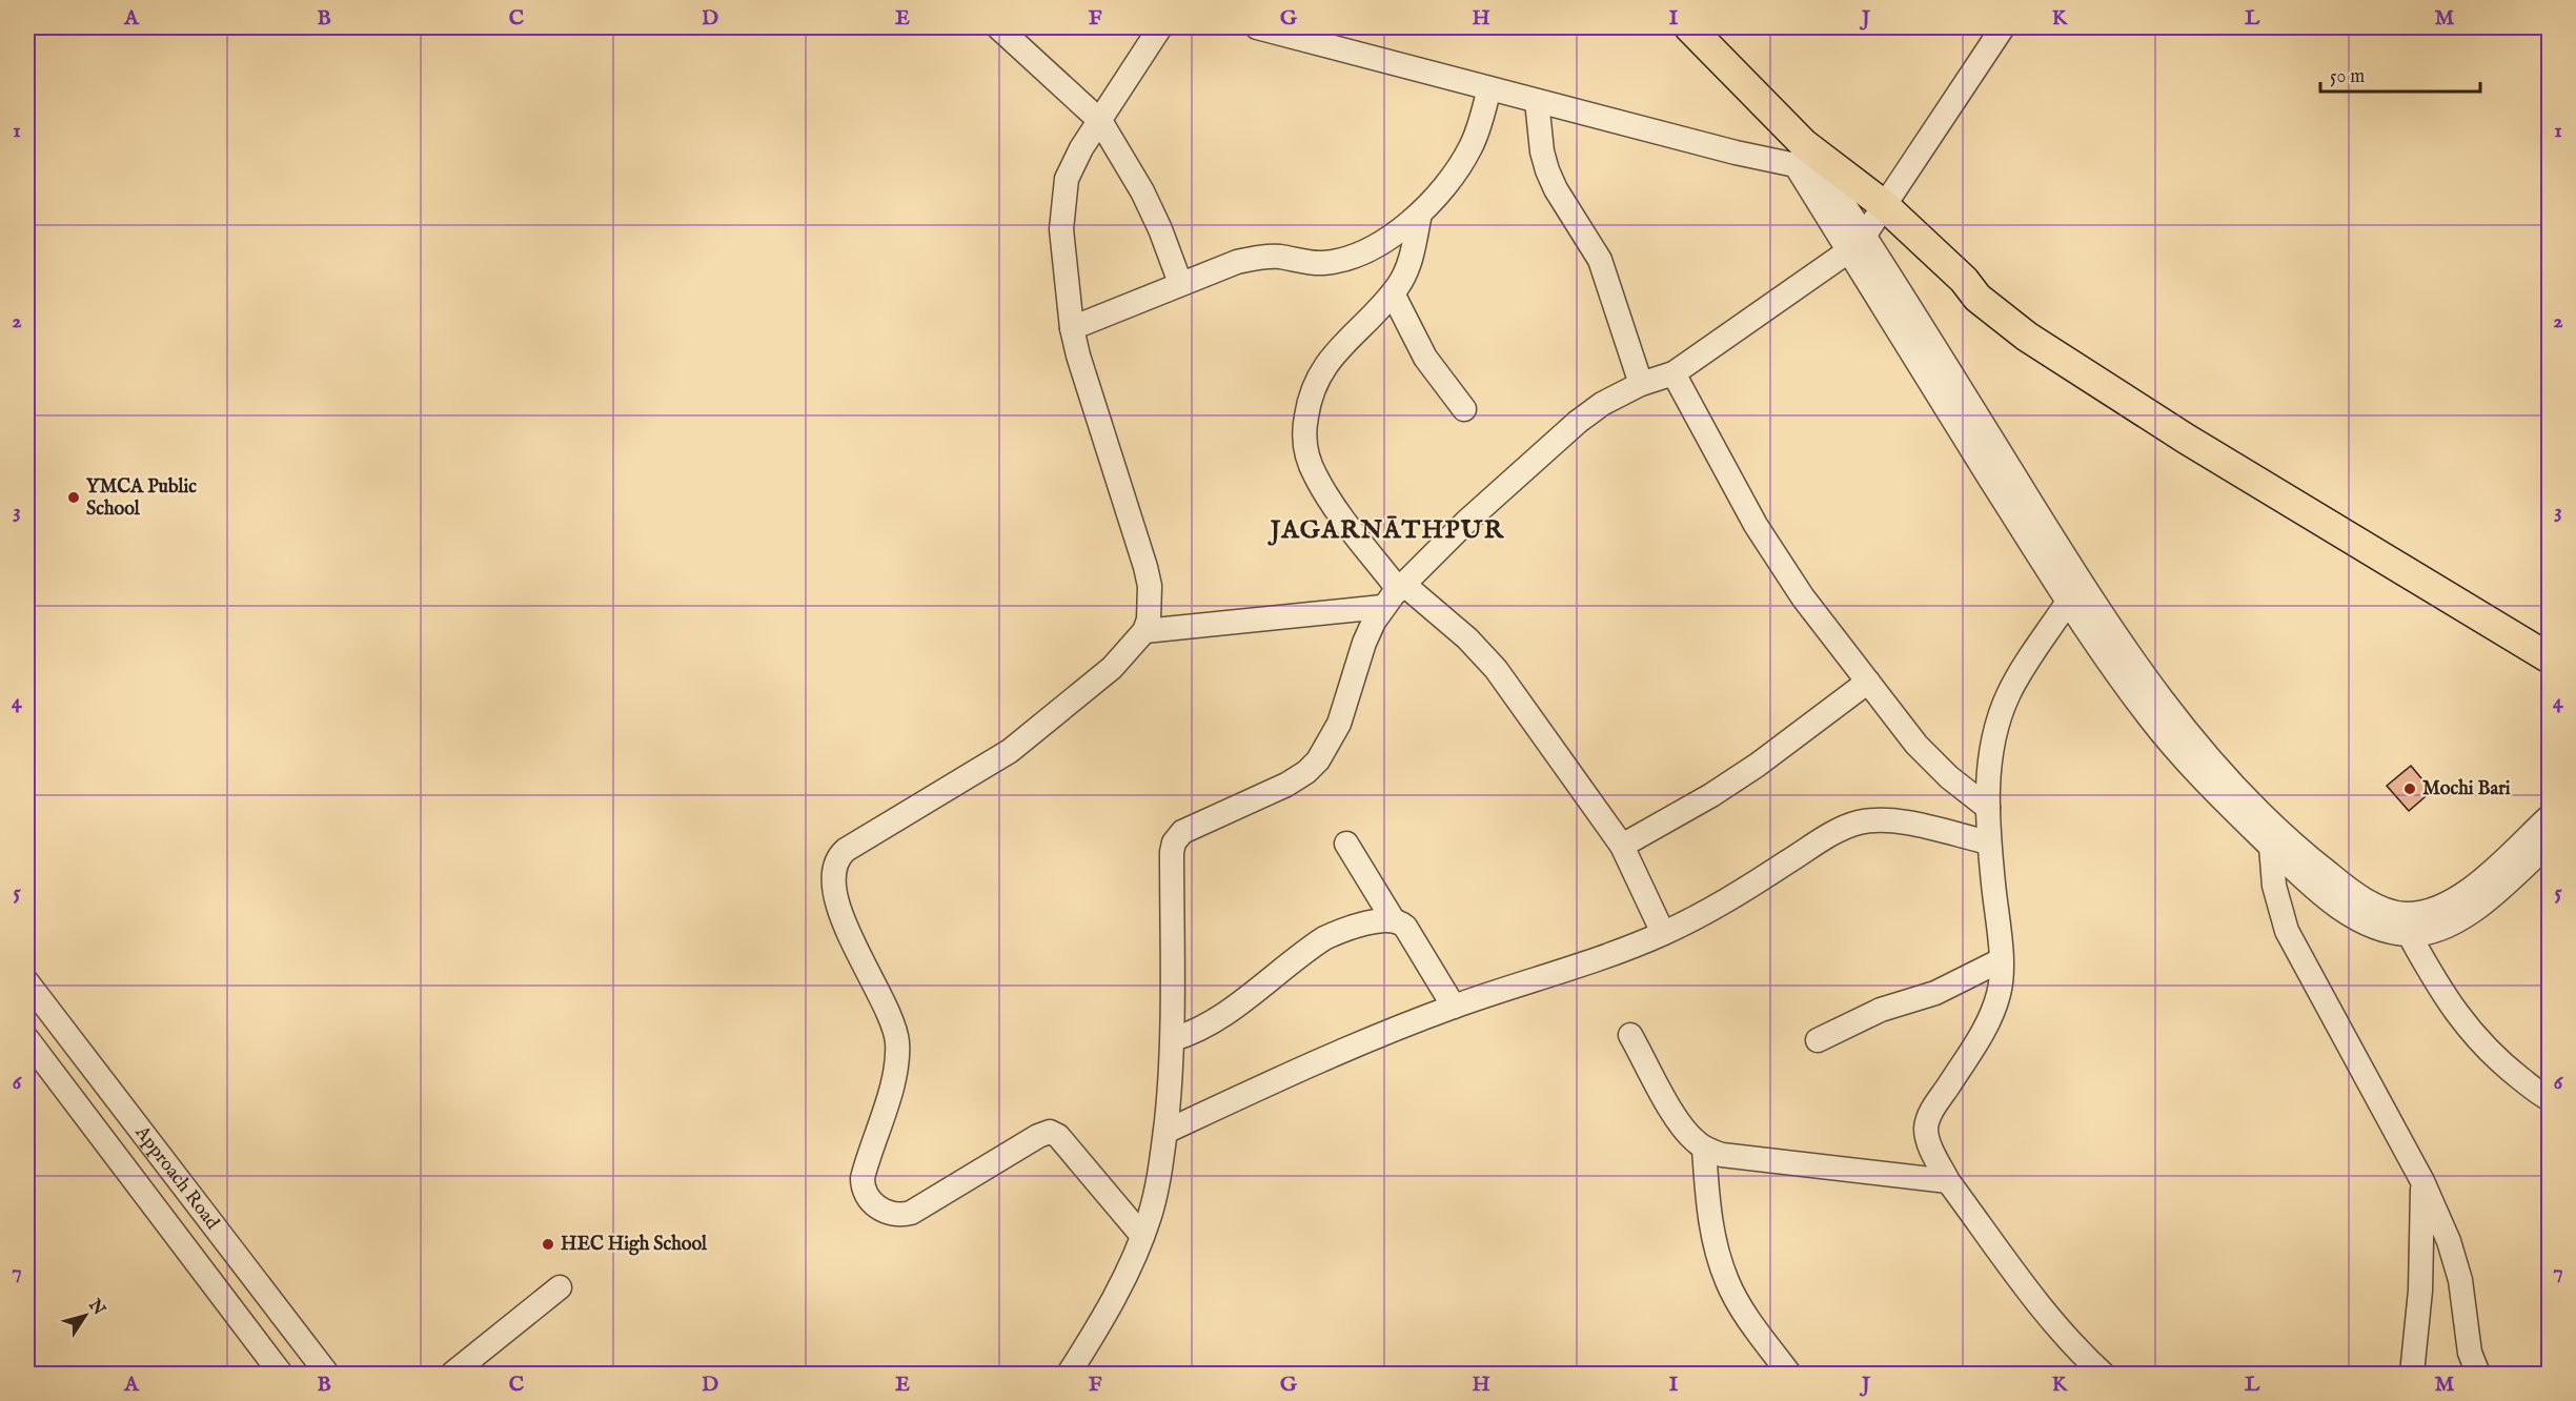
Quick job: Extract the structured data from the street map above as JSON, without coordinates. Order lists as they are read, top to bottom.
{
  "streets": {
    "street": ["Approach Road"]
  },
  "districts": ["JAGARNĀTHPUR"],
  "places": ["YMCA Public School", "Mochi Bari", "HEC High School"],
  "scale_bar": "50 m",
  "north": "top right",
  "grid": {
    "columns": [
      "A",
      "B",
      "C",
      "D",
      "E",
      "F",
      "G",
      "H",
      "I",
      "J",
      "K",
      "L",
      "M"
    ],
    "rows": [
      "1",
      "2",
      "3",
      "4",
      "5",
      "6",
      "7"
    ]
  }
}
